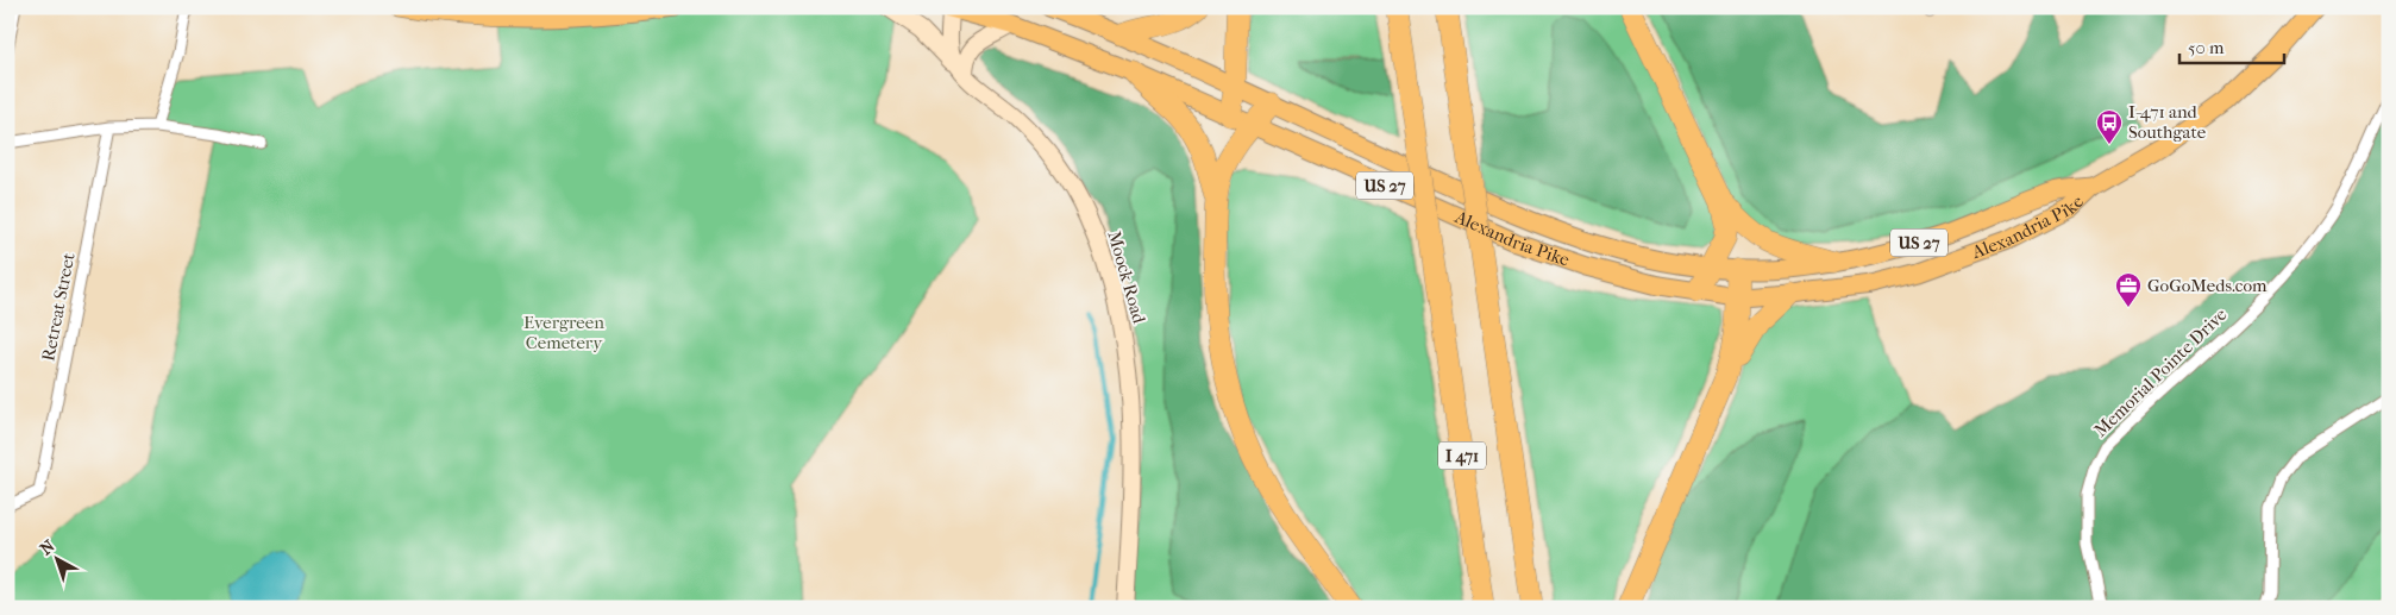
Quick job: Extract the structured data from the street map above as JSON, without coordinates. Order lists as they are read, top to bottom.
{
  "streets": {
    "highway": ["I 471"],
    "main road": ["US 27", "Alexandria Pike", "Moock Road"],
    "street": ["Retreat Street", "Memorial Pointe Drive"]
  },
  "crossings": [
    ["Alexandria Pike", "Moock Road"]
  ],
  "parks": ["Evergreen Cemetery"],
  "places": {
    "bus stop": ["I-471 and Southgate"],
    "office": ["GoGoMeds.com"]
  },
  "scale_bar": "50 m",
  "north": "top left"
}
